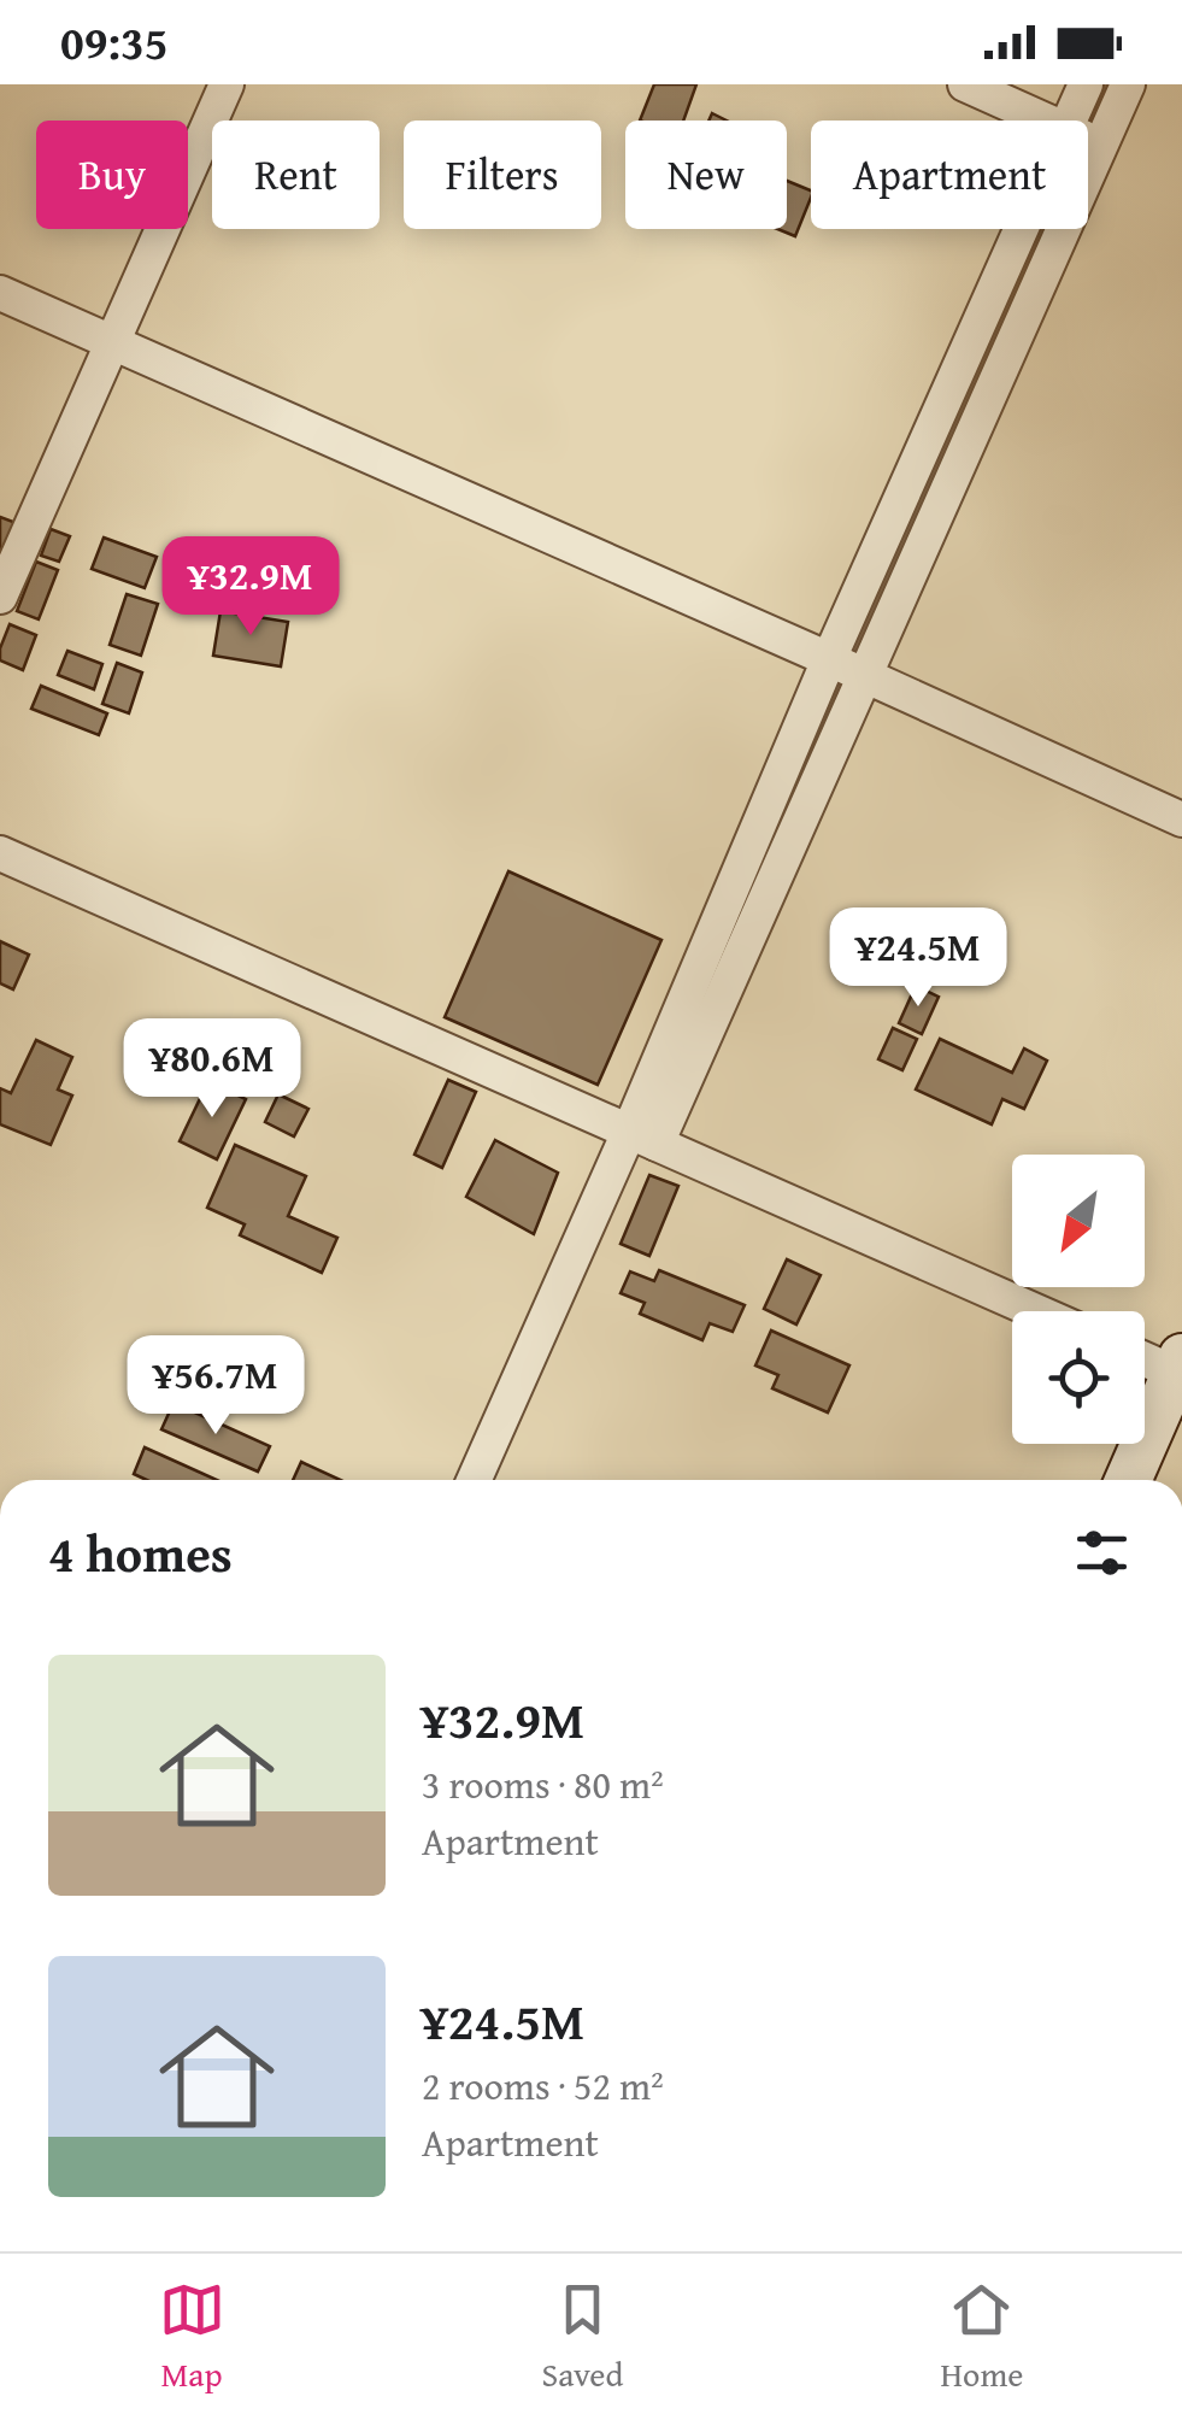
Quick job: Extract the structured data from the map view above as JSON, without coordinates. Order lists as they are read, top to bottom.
{
  "north": "bottom left",
  "page": {
    "status": "09:35",
    "chip": [
      "Buy",
      "Rent",
      "Filters",
      "New",
      "Apartment"
    ],
    "price": [
      "¥32.9M",
      "¥24.5M",
      "¥80.6M",
      "¥56.7M"
    ],
    "heading": "4 homes",
    "list": [
      {
        "name": "¥32.9M",
        "note": "3 rooms · 80 m² · Apartment"
      },
      {
        "name": "¥24.5M",
        "note": "2 rooms · 52 m² · Apartment"
      }
    ],
    "tabs": ["Map", "Saved", "Home"]
  }
}
